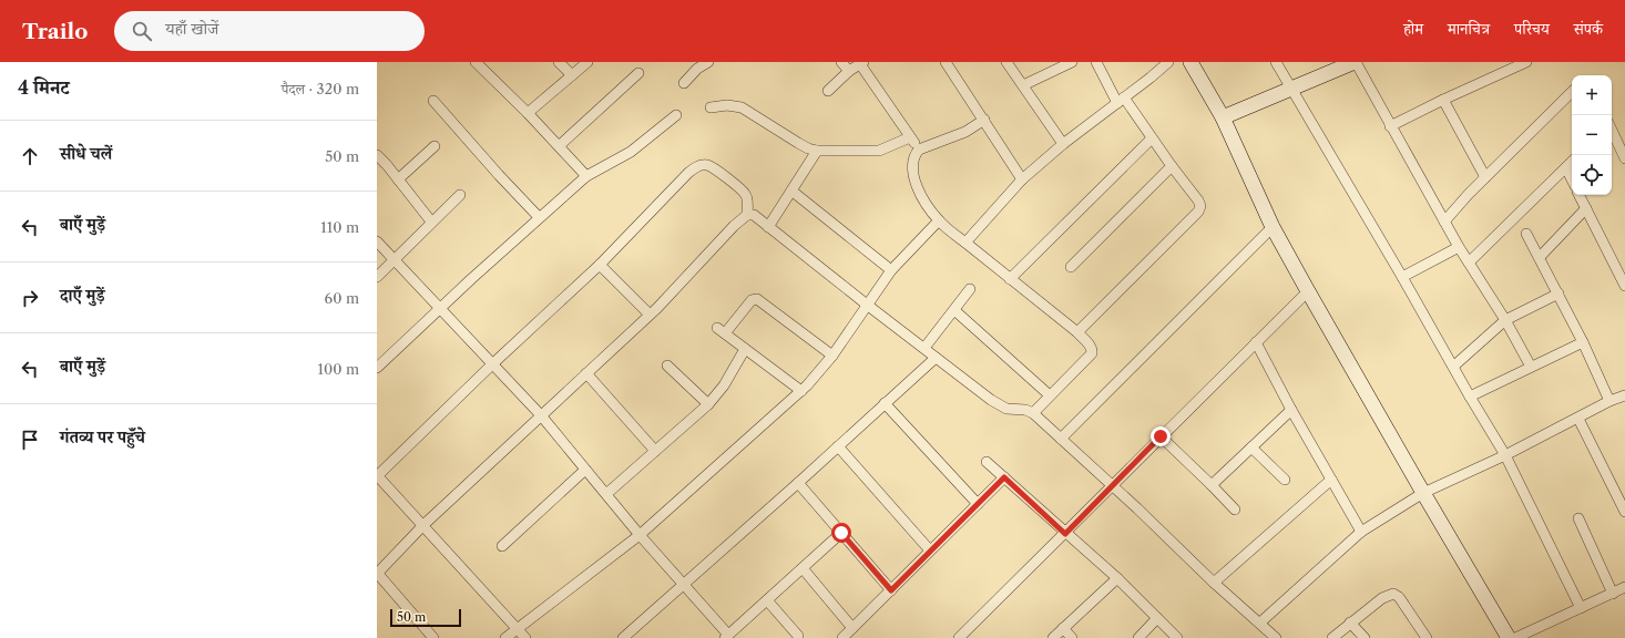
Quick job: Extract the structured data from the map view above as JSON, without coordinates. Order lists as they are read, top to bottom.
{
  "scale_bar": "50 m",
  "page": {
    "header": "Trailo",
    "search": "यहाँ खोजें",
    "nav": [
      "होम",
      "मानचित्र",
      "परिचय",
      "संपर्क"
    ],
    "heading": ["4 मिनट", "पैदल · 320 m"],
    "map_buttons": ["+", "−"],
    "list": [
      ["सीधे चलें", "50 m"],
      ["बाएँ मुड़ें", "110 m"],
      ["दाएँ मुड़ें", "60 m"],
      ["बाएँ मुड़ें", "100 m"],
      "गंतव्य पर पहुँचे"
    ],
    "scale": "50 m"
  }
}
